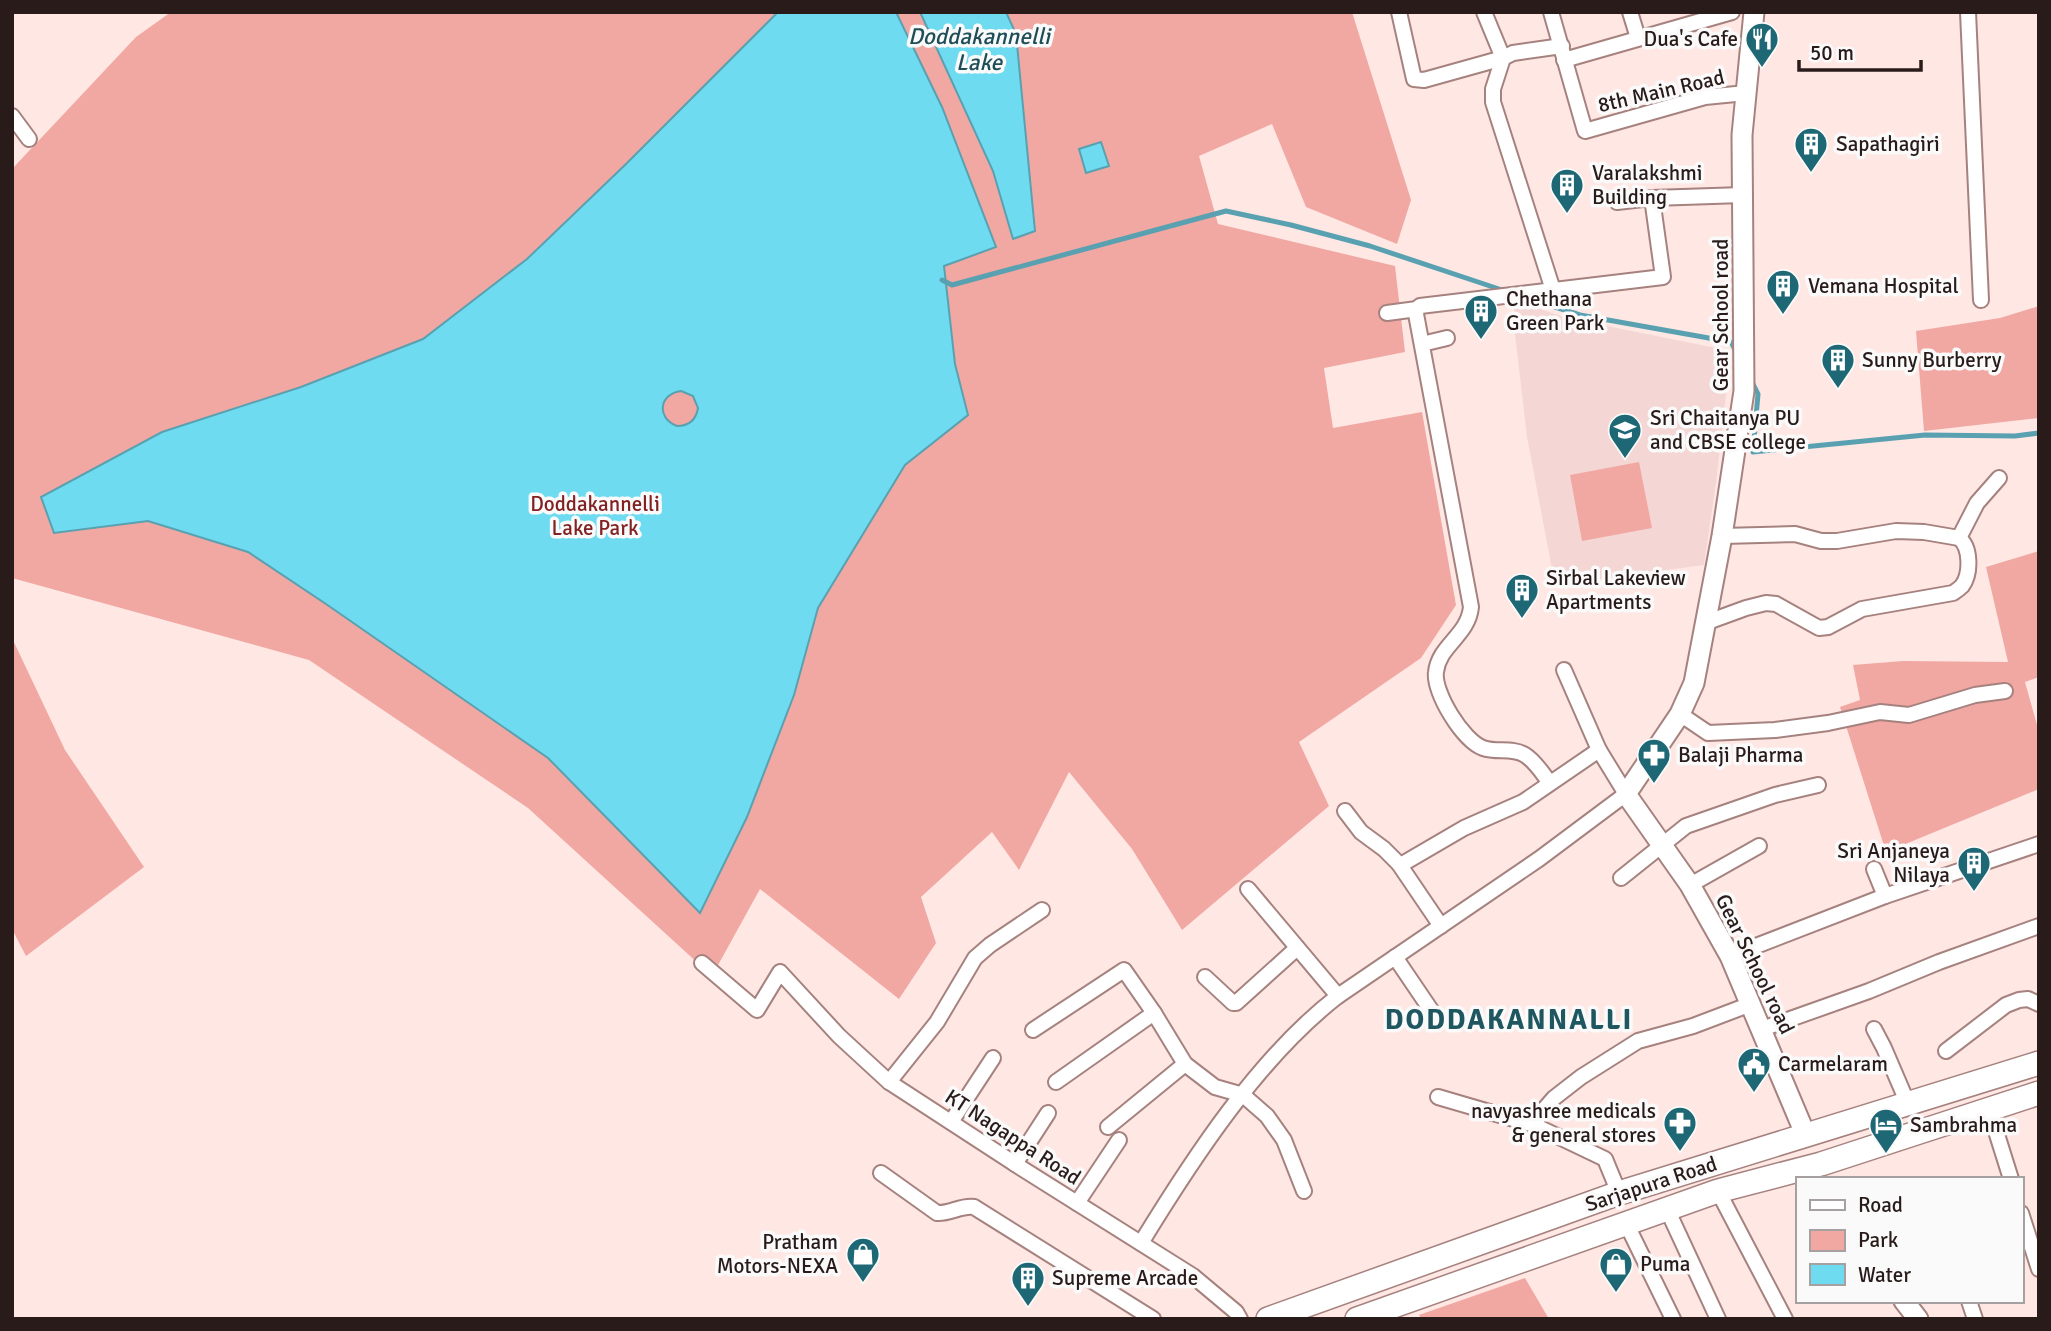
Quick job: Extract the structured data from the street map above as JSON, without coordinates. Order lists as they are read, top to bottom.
{
  "streets": {
    "main road": ["Gear School road", "Sarjapura Road"],
    "street": ["8th Main Road", "KT Nagappa Road"]
  },
  "crossings": [
    ["8th Main Road", "Gear School road"],
    ["Gear School road", "Sarjapura Road"]
  ],
  "districts": ["DODDAKANNALLI"],
  "water": ["Doddakannelli Lake"],
  "parks": ["Doddakannelli Lake Park"],
  "places": {
    "restaurant": ["Dua's Cafe"],
    "building": [
      "Sapathagiri",
      "Varalakshmi Building",
      "Vemana Hospital",
      "Chethana Green Park",
      "Sunny Burberry",
      "Sirbal Lakeview Apartments",
      "Sri Anjaneya Nilaya",
      "Supreme Arcade"
    ],
    "school or university": ["Sri Chaitanya PU and CBSE college"],
    "pharmacy": ["Balaji Pharma", "navyashree medicals & general stores"],
    "public building": ["Carmelaram"],
    "hotel": ["Sambrahma"],
    "shop": ["Pratham Motors-NEXA", "Puma"]
  },
  "legend": ["Road", "Park", "Water"],
  "scale_bar": "50 m"
}
